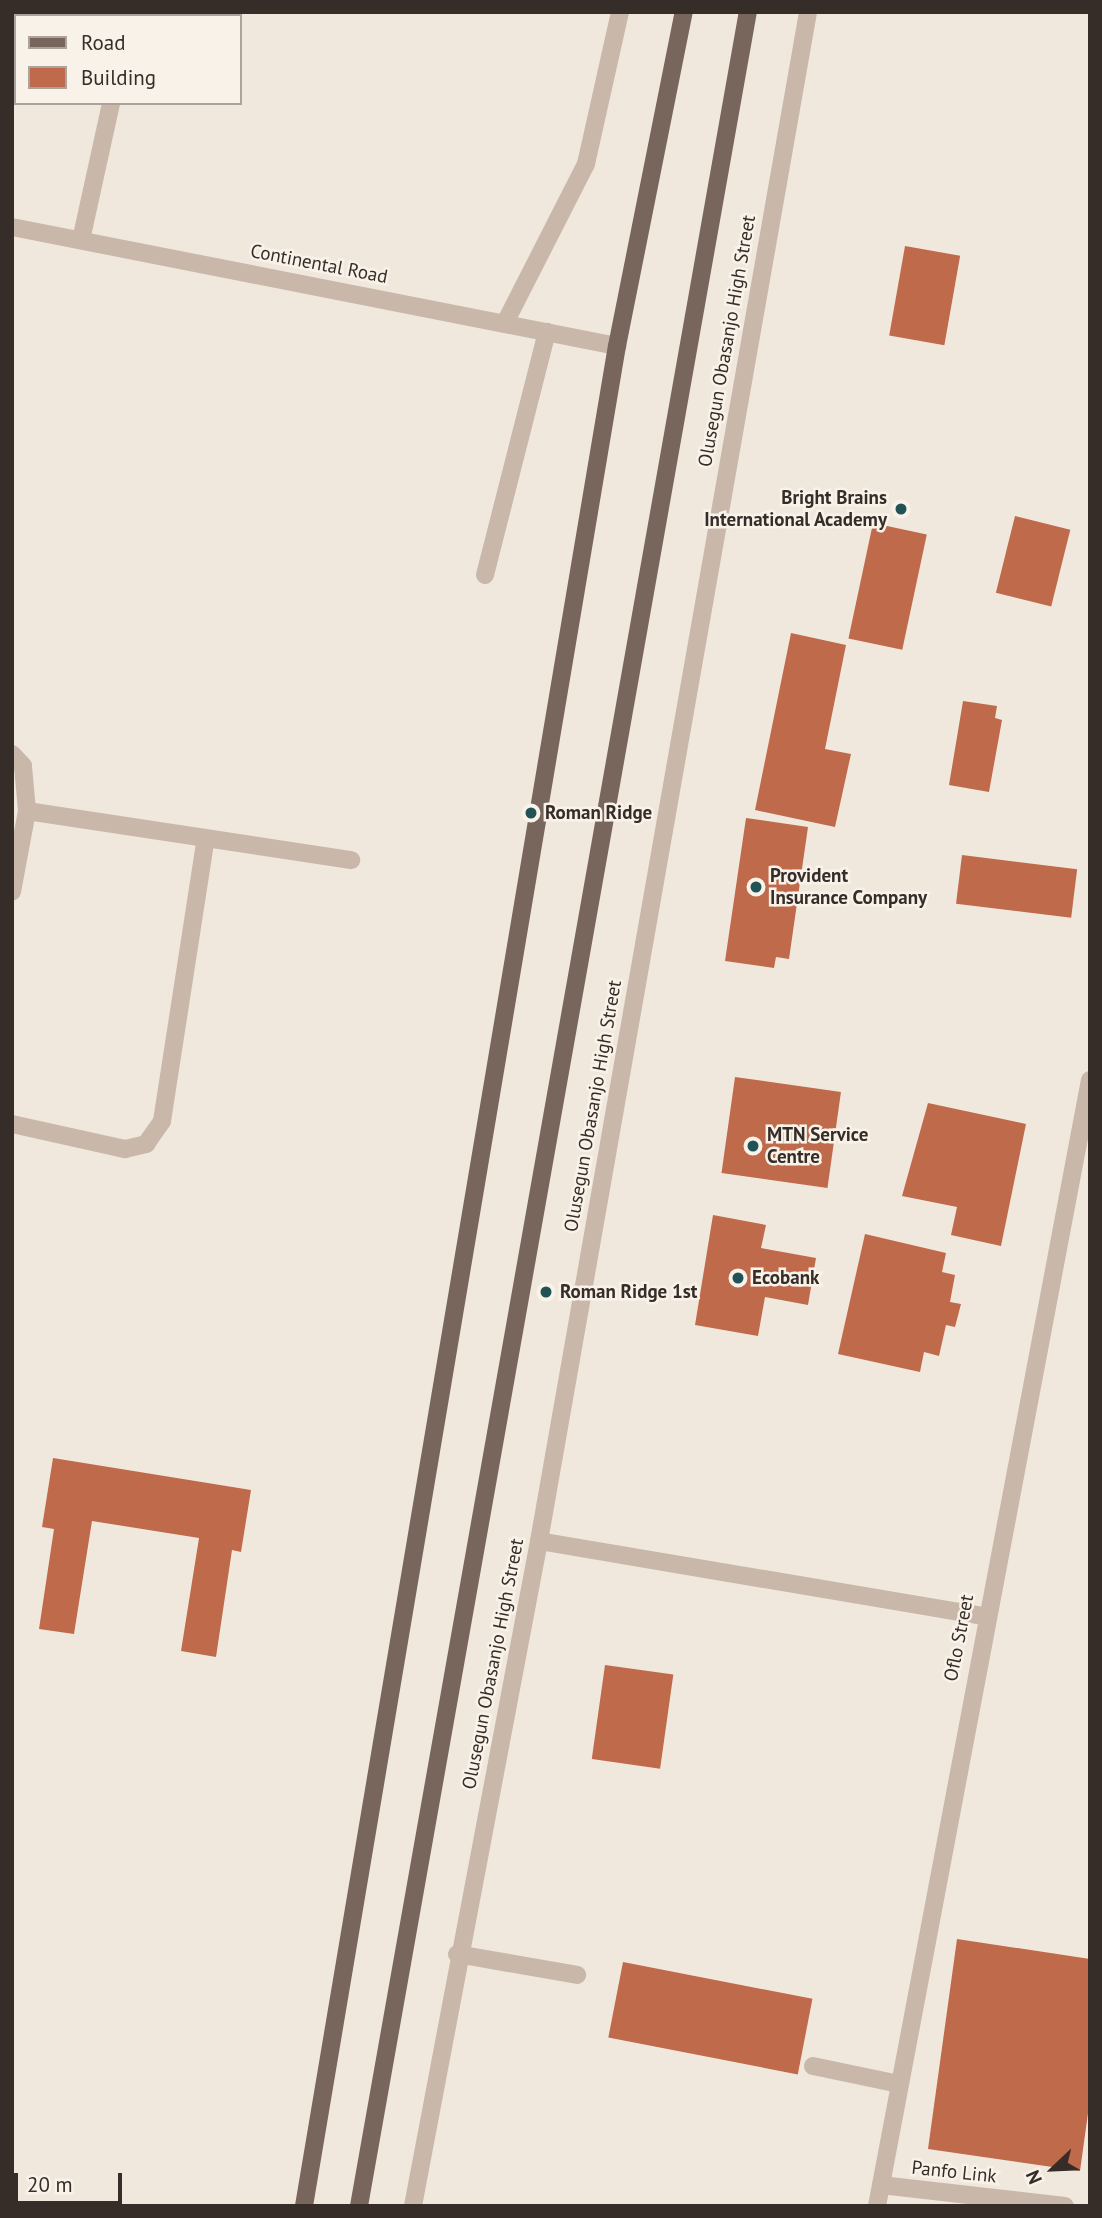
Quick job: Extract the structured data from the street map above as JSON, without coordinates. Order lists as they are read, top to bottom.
{
  "streets": {
    "main road": ["Olusegun Obasanjo High Street"],
    "street": ["Continental Road", "Oflo Street", "Panfo Link"]
  },
  "crossings": [
    ["Oflo Street", "Panfo Link"]
  ],
  "places": [
    "Bright Brains International Academy",
    "Roman Ridge",
    "Provident Insurance Company",
    "MTN Service Centre",
    "Ecobank",
    "Roman Ridge 1st"
  ],
  "legend": ["Road", "Building"],
  "scale_bar": "20 m",
  "north": "bottom left"
}
